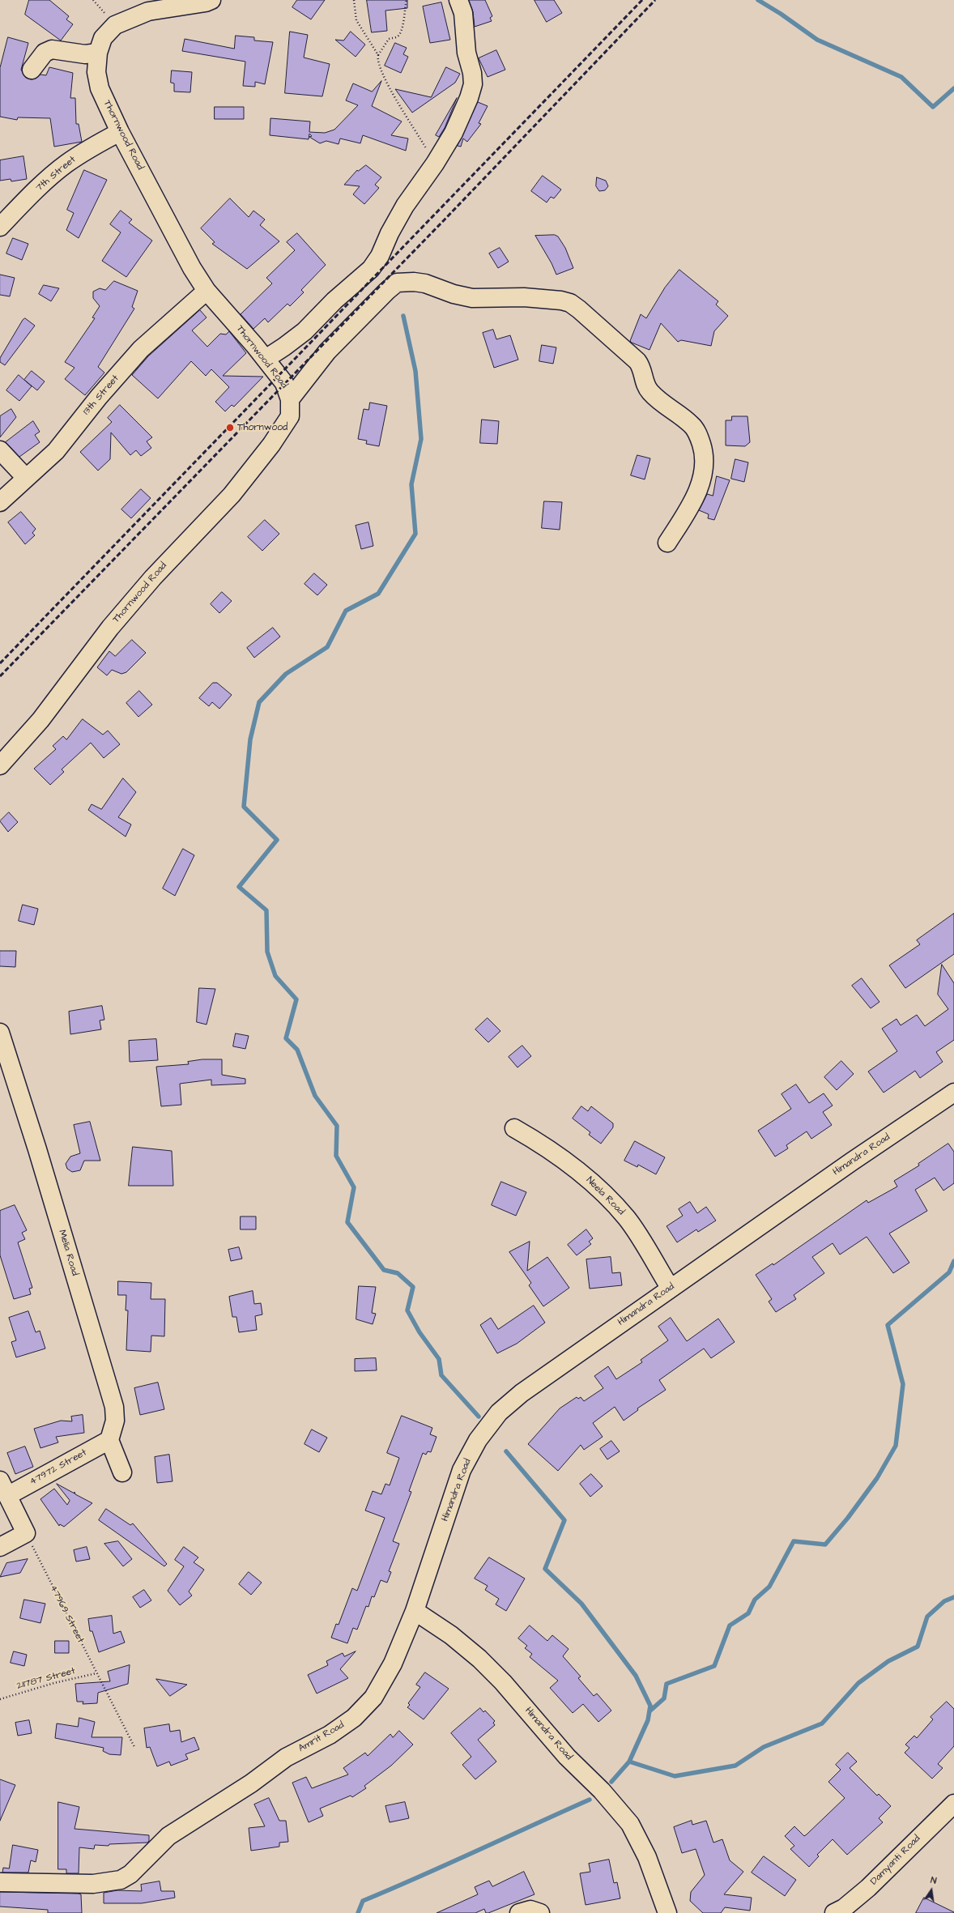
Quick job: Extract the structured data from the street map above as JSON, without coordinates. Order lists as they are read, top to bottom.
{
  "streets": {
    "street": [
      "Thornwood Road",
      "7th Street",
      "13th Street",
      "Himandra Road",
      "Neela Road",
      "Melia Road",
      "47972 Street",
      "Amrit Road",
      "Damyanti Road"
    ],
    "path": ["47969 Street", "211787 Street"]
  },
  "crossings": [
    ["Thornwood Road", "7th Street"],
    ["Thornwood Road", "13th Street"],
    ["Himandra Road", "Neela Road"],
    ["Himandra Road", "Amrit Road"],
    ["Melia Road", "47972 Street"],
    ["47969 Street", "211787 Street"]
  ],
  "places": ["Thornwood"],
  "north": "top"
}
